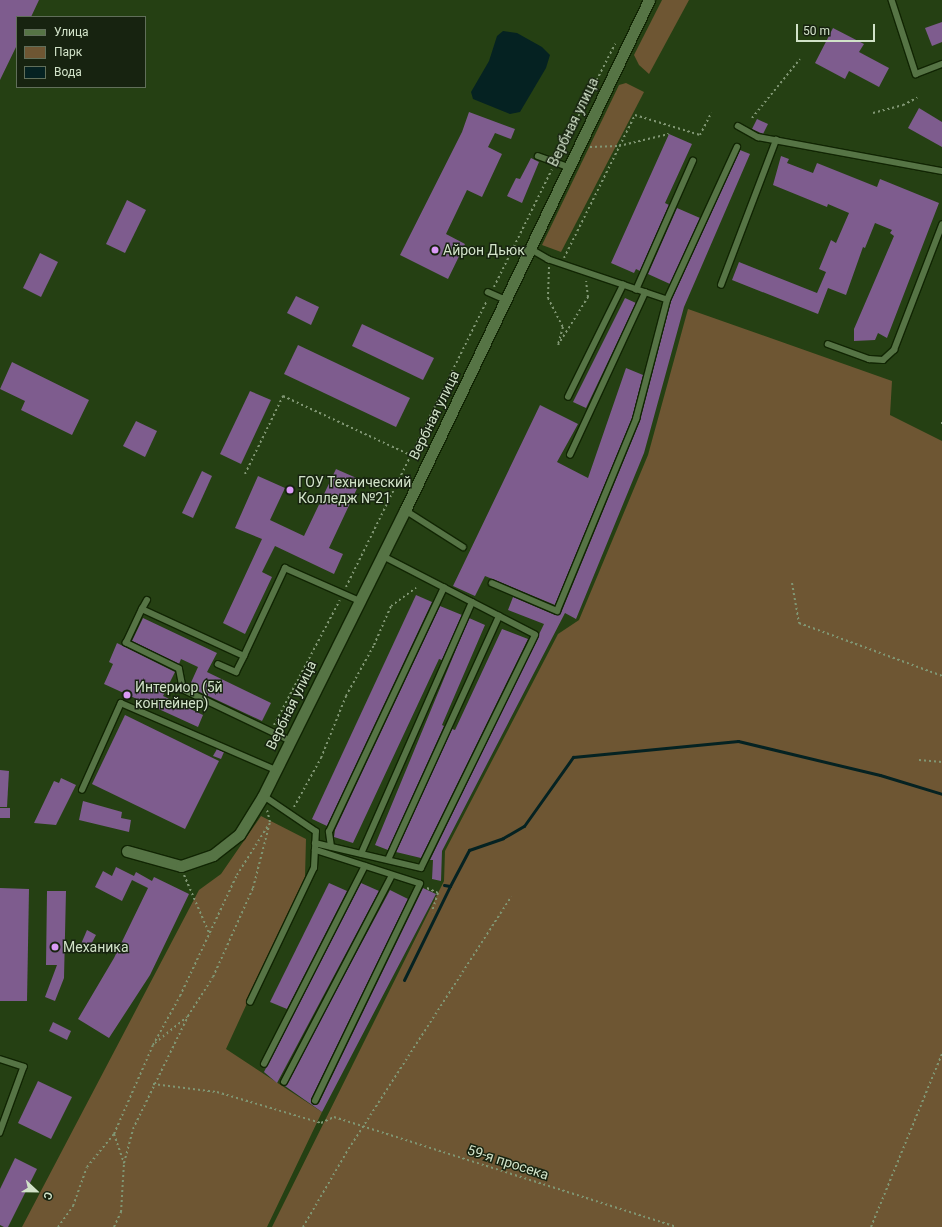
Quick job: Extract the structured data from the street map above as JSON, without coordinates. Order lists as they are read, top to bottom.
{
  "streets": {
    "street": ["Вербная улица"],
    "path": ["59-я просека"]
  },
  "places": [
    "Айрон Дьюк",
    "ГОУ Технический Колледж №21",
    "Интериор (5й контейнер)",
    "Механика"
  ],
  "legend": ["Улица", "Парк", "Вода"],
  "scale_bar": "50 m",
  "north": "right"
}
